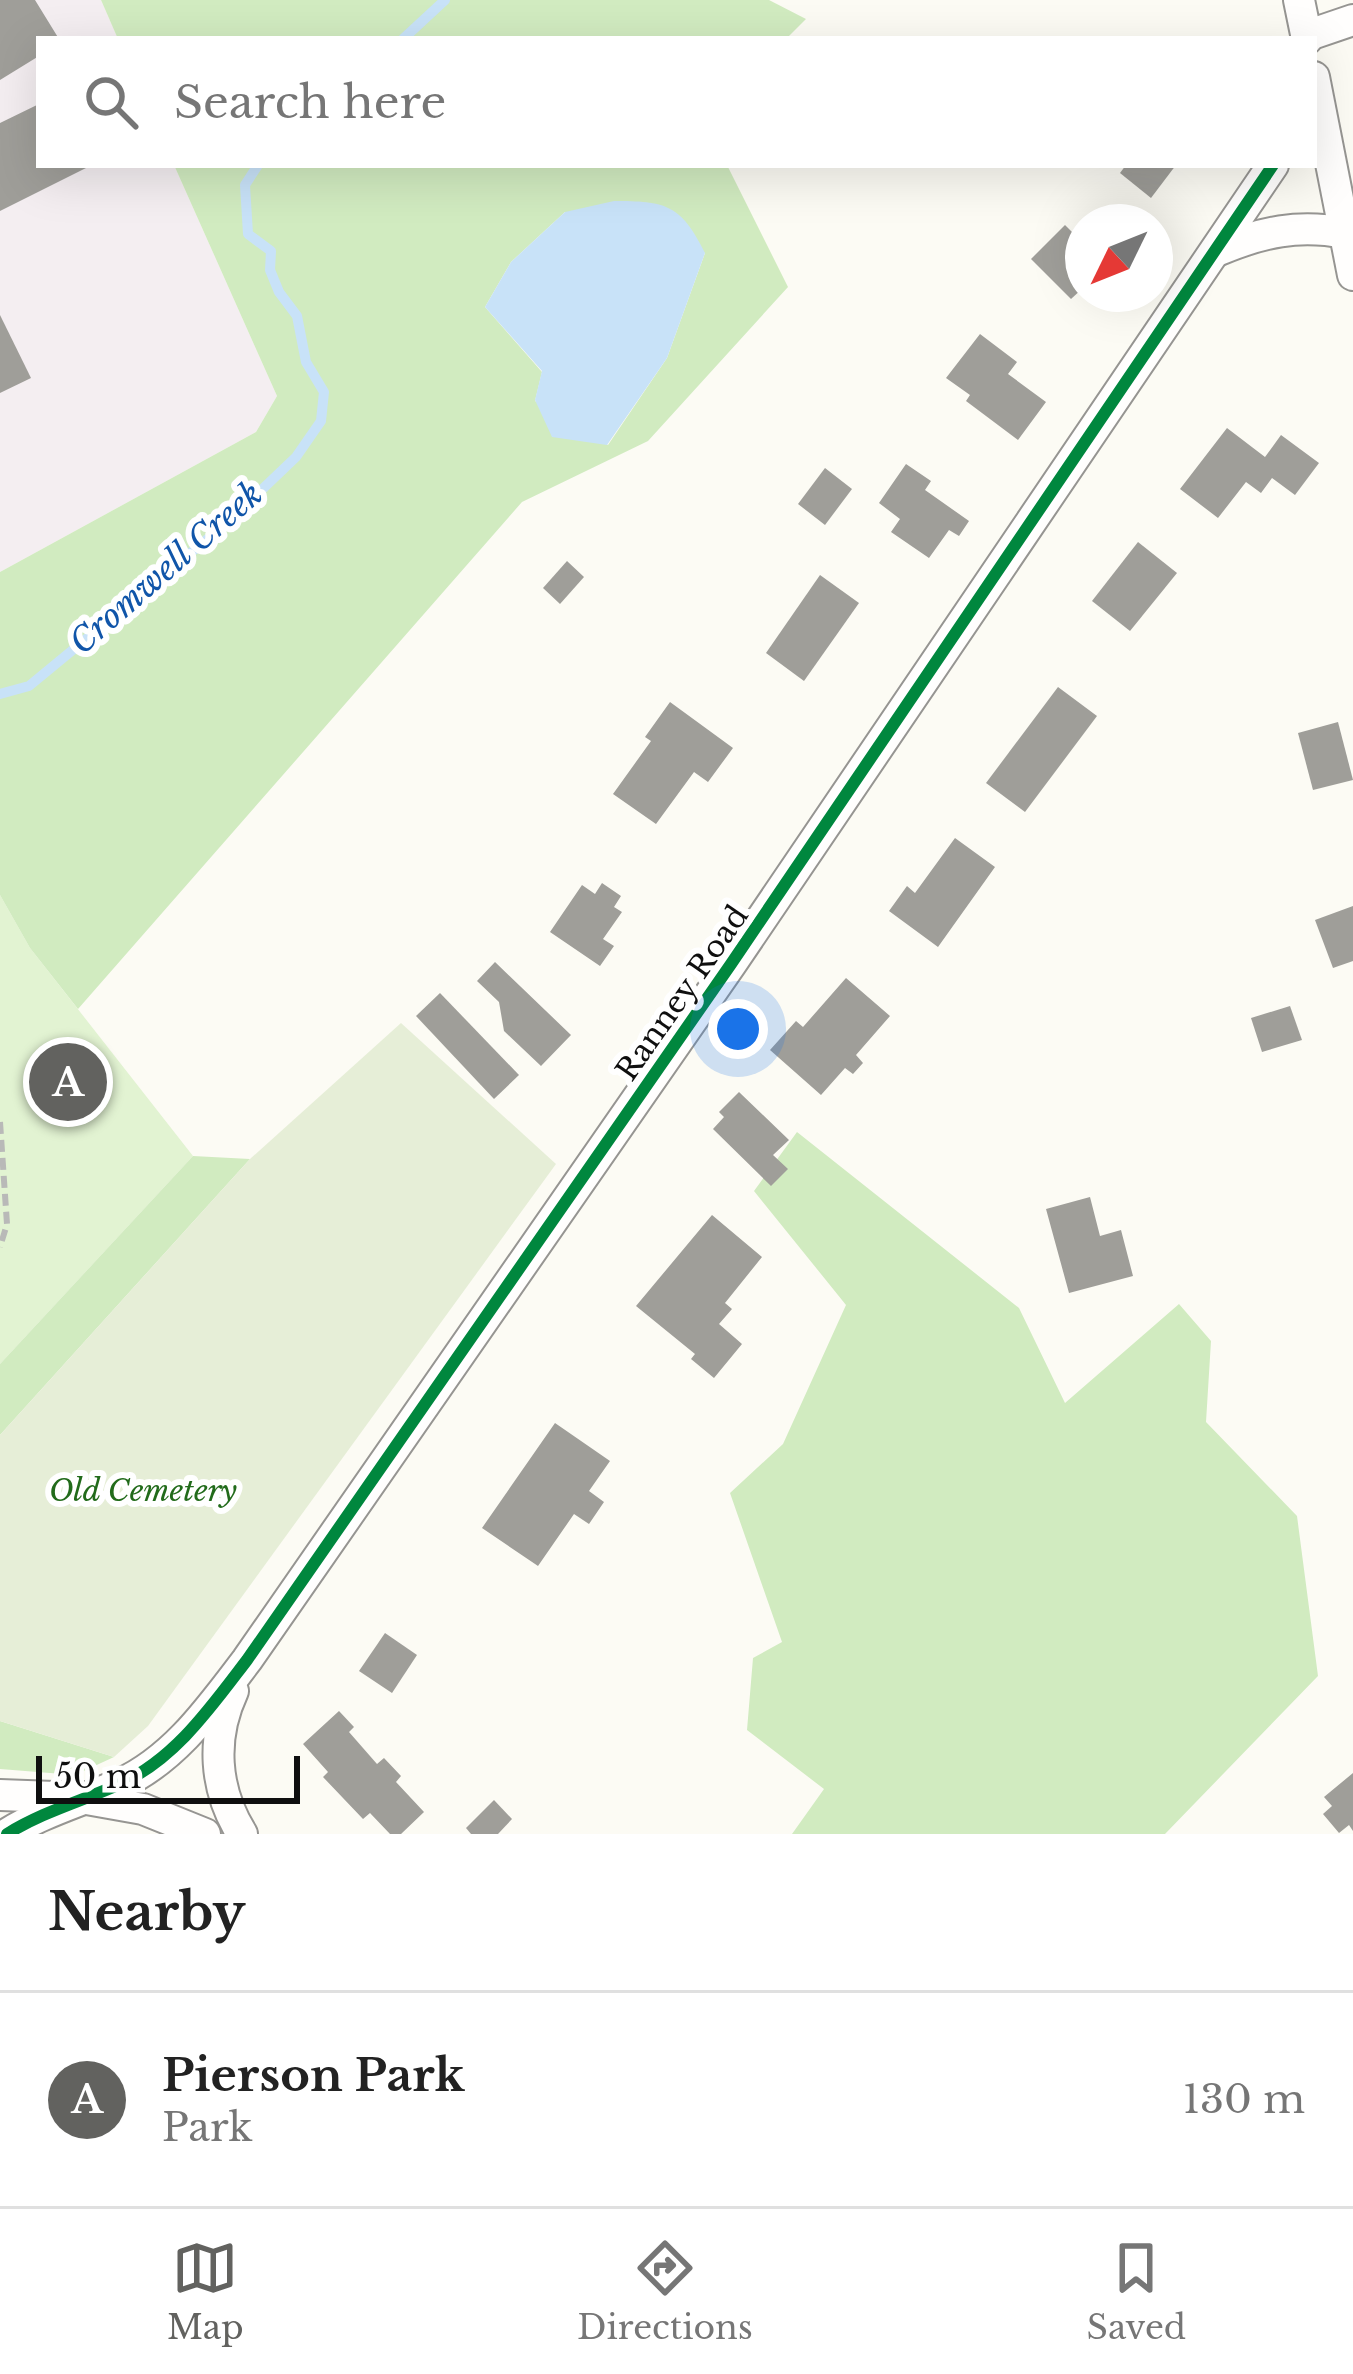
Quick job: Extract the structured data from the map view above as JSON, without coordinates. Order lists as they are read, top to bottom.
{
  "streets": {
    "street": ["Ranney Road"]
  },
  "water": ["Cromwell Creek"],
  "parks": ["Old Cemetery"],
  "scale_bar": "50 m",
  "north": "bottom left",
  "page": {
    "search": "Search here",
    "pins": "A",
    "scale": "50 m",
    "heading": "Nearby",
    "list": [
      {
        "mark": "A",
        "name": "Pierson Park",
        "note": "Park",
        "value": "130 m"
      }
    ],
    "nav": ["Map", "Directions", "Saved"]
  }
}
